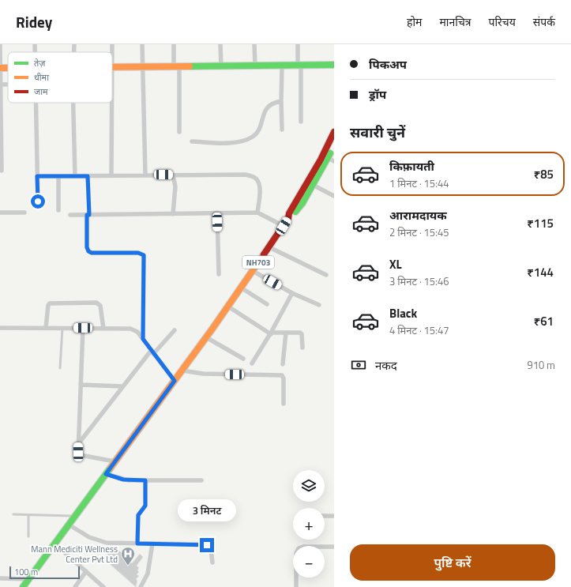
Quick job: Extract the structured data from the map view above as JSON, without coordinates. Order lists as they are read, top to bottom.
{
  "streets": {
    "main road": ["NH703"]
  },
  "places": {
    "hospital": ["Mann Mediciti Wellness Center Pvt Ltd"]
  },
  "legend": ["तेज़", "धीमा", "जाम"],
  "scale_bar": "100 m",
  "page": {
    "header": "Ridey",
    "nav": [
      "होम",
      "मानचित्र",
      "परिचय",
      "संपर्क"
    ],
    "banner": ["पिकअप", "ड्रॉप"],
    "heading": "सवारी चुनें",
    "list": [
      {
        "name": "किफ़ायती",
        "note": "1 मिनट · 15:44",
        "value": "₹85"
      },
      {
        "name": "आरामदायक",
        "note": "2 मिनट · 15:45",
        "value": "₹115"
      },
      {
        "name": "XL",
        "note": "3 मिनट · 15:46",
        "value": "₹144"
      },
      {
        "name": "Black",
        "note": "4 मिनट · 15:47",
        "value": "₹61"
      }
    ],
    "pay": ["नकद", "910 m"],
    "map_buttons": ["+", "−"],
    "bubble": "3 मिनट",
    "buttons": "पुष्टि करें",
    "scale": "100 m"
  }
}
